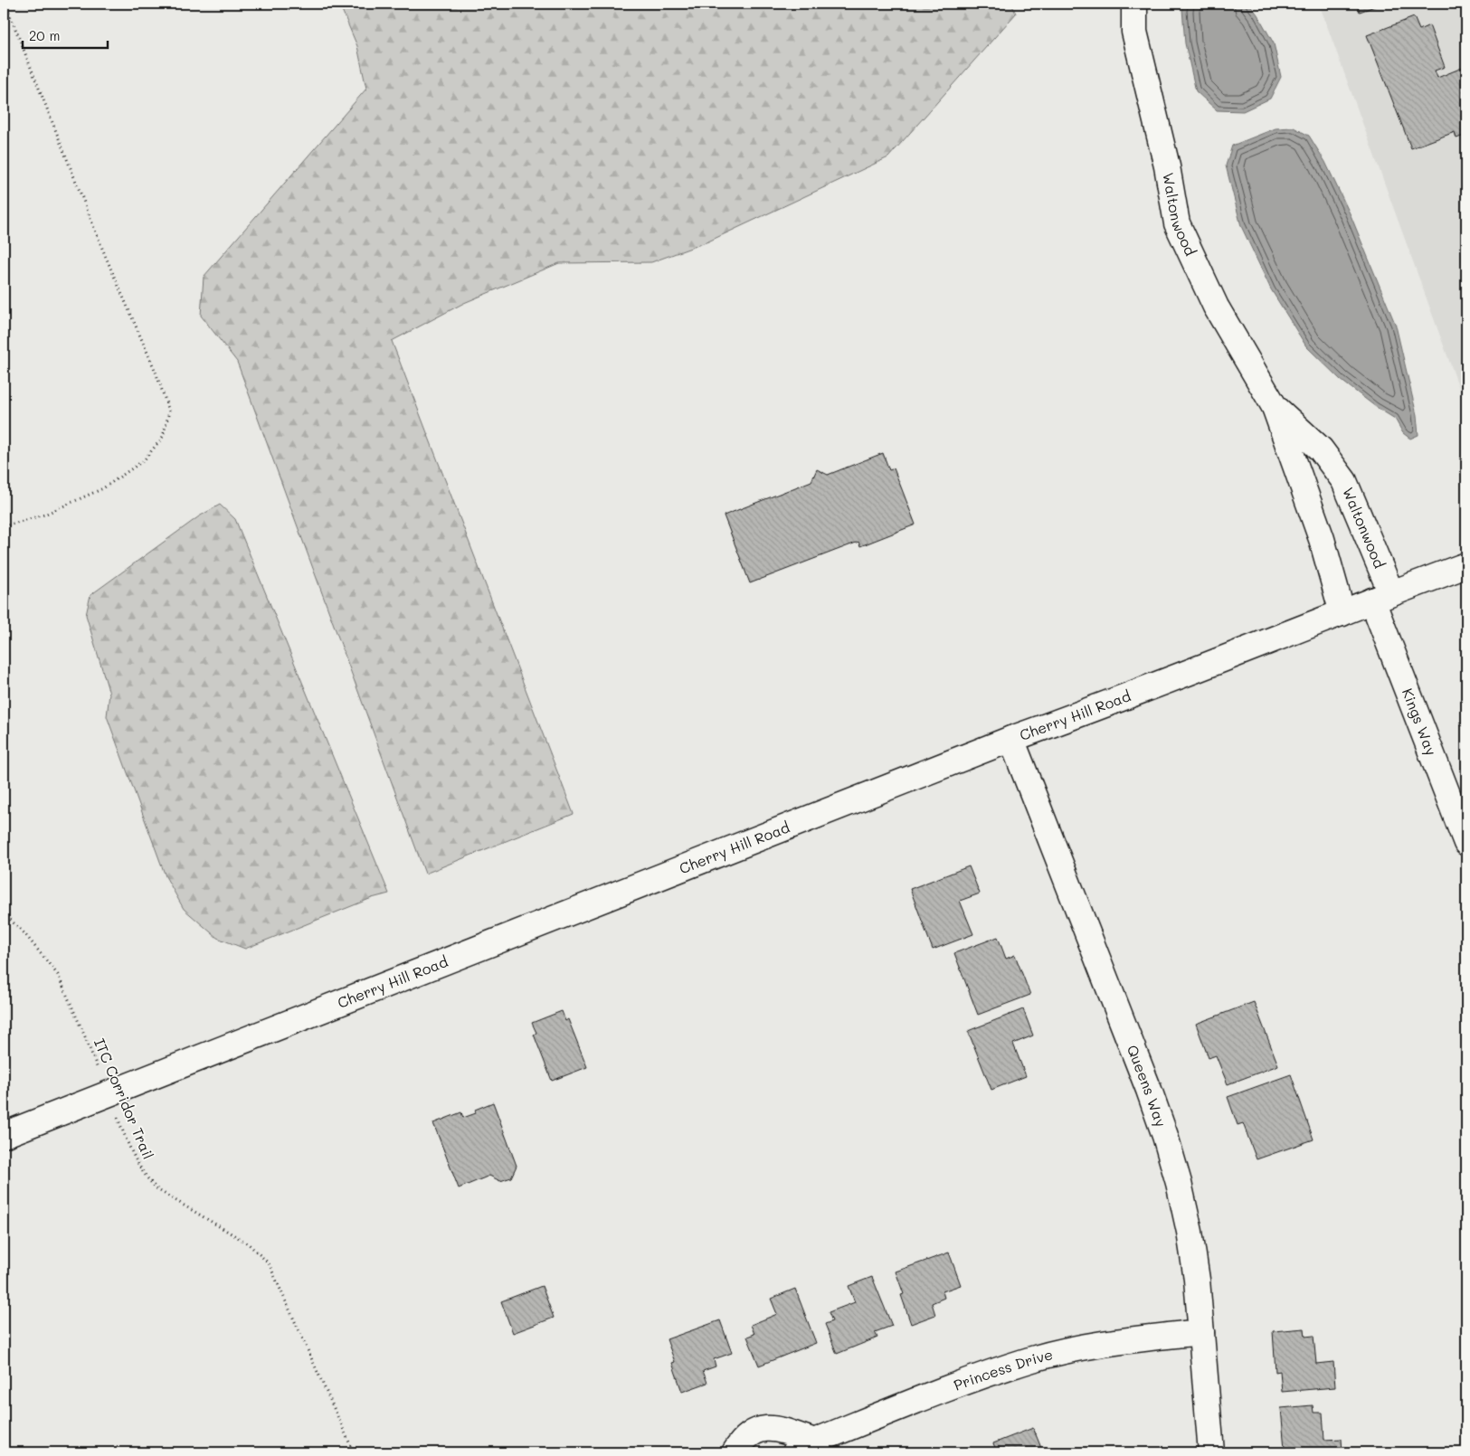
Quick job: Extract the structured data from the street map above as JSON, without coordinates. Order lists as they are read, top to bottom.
{
  "streets": {
    "street": [
      "Waltonwood",
      "Cherry Hill Road",
      "Kings Way",
      "Queens Way",
      "Princess Drive"
    ],
    "path": ["ITC Corridor Trail"]
  },
  "crossings": [
    ["Waltonwood", "Cherry Hill Road"],
    ["Waltonwood", "Kings Way"],
    ["Cherry Hill Road", "Kings Way"],
    ["Cherry Hill Road", "Queens Way"],
    ["Cherry Hill Road", "ITC Corridor Trail"],
    ["Queens Way", "Princess Drive"]
  ],
  "scale_bar": "20 m"
}
